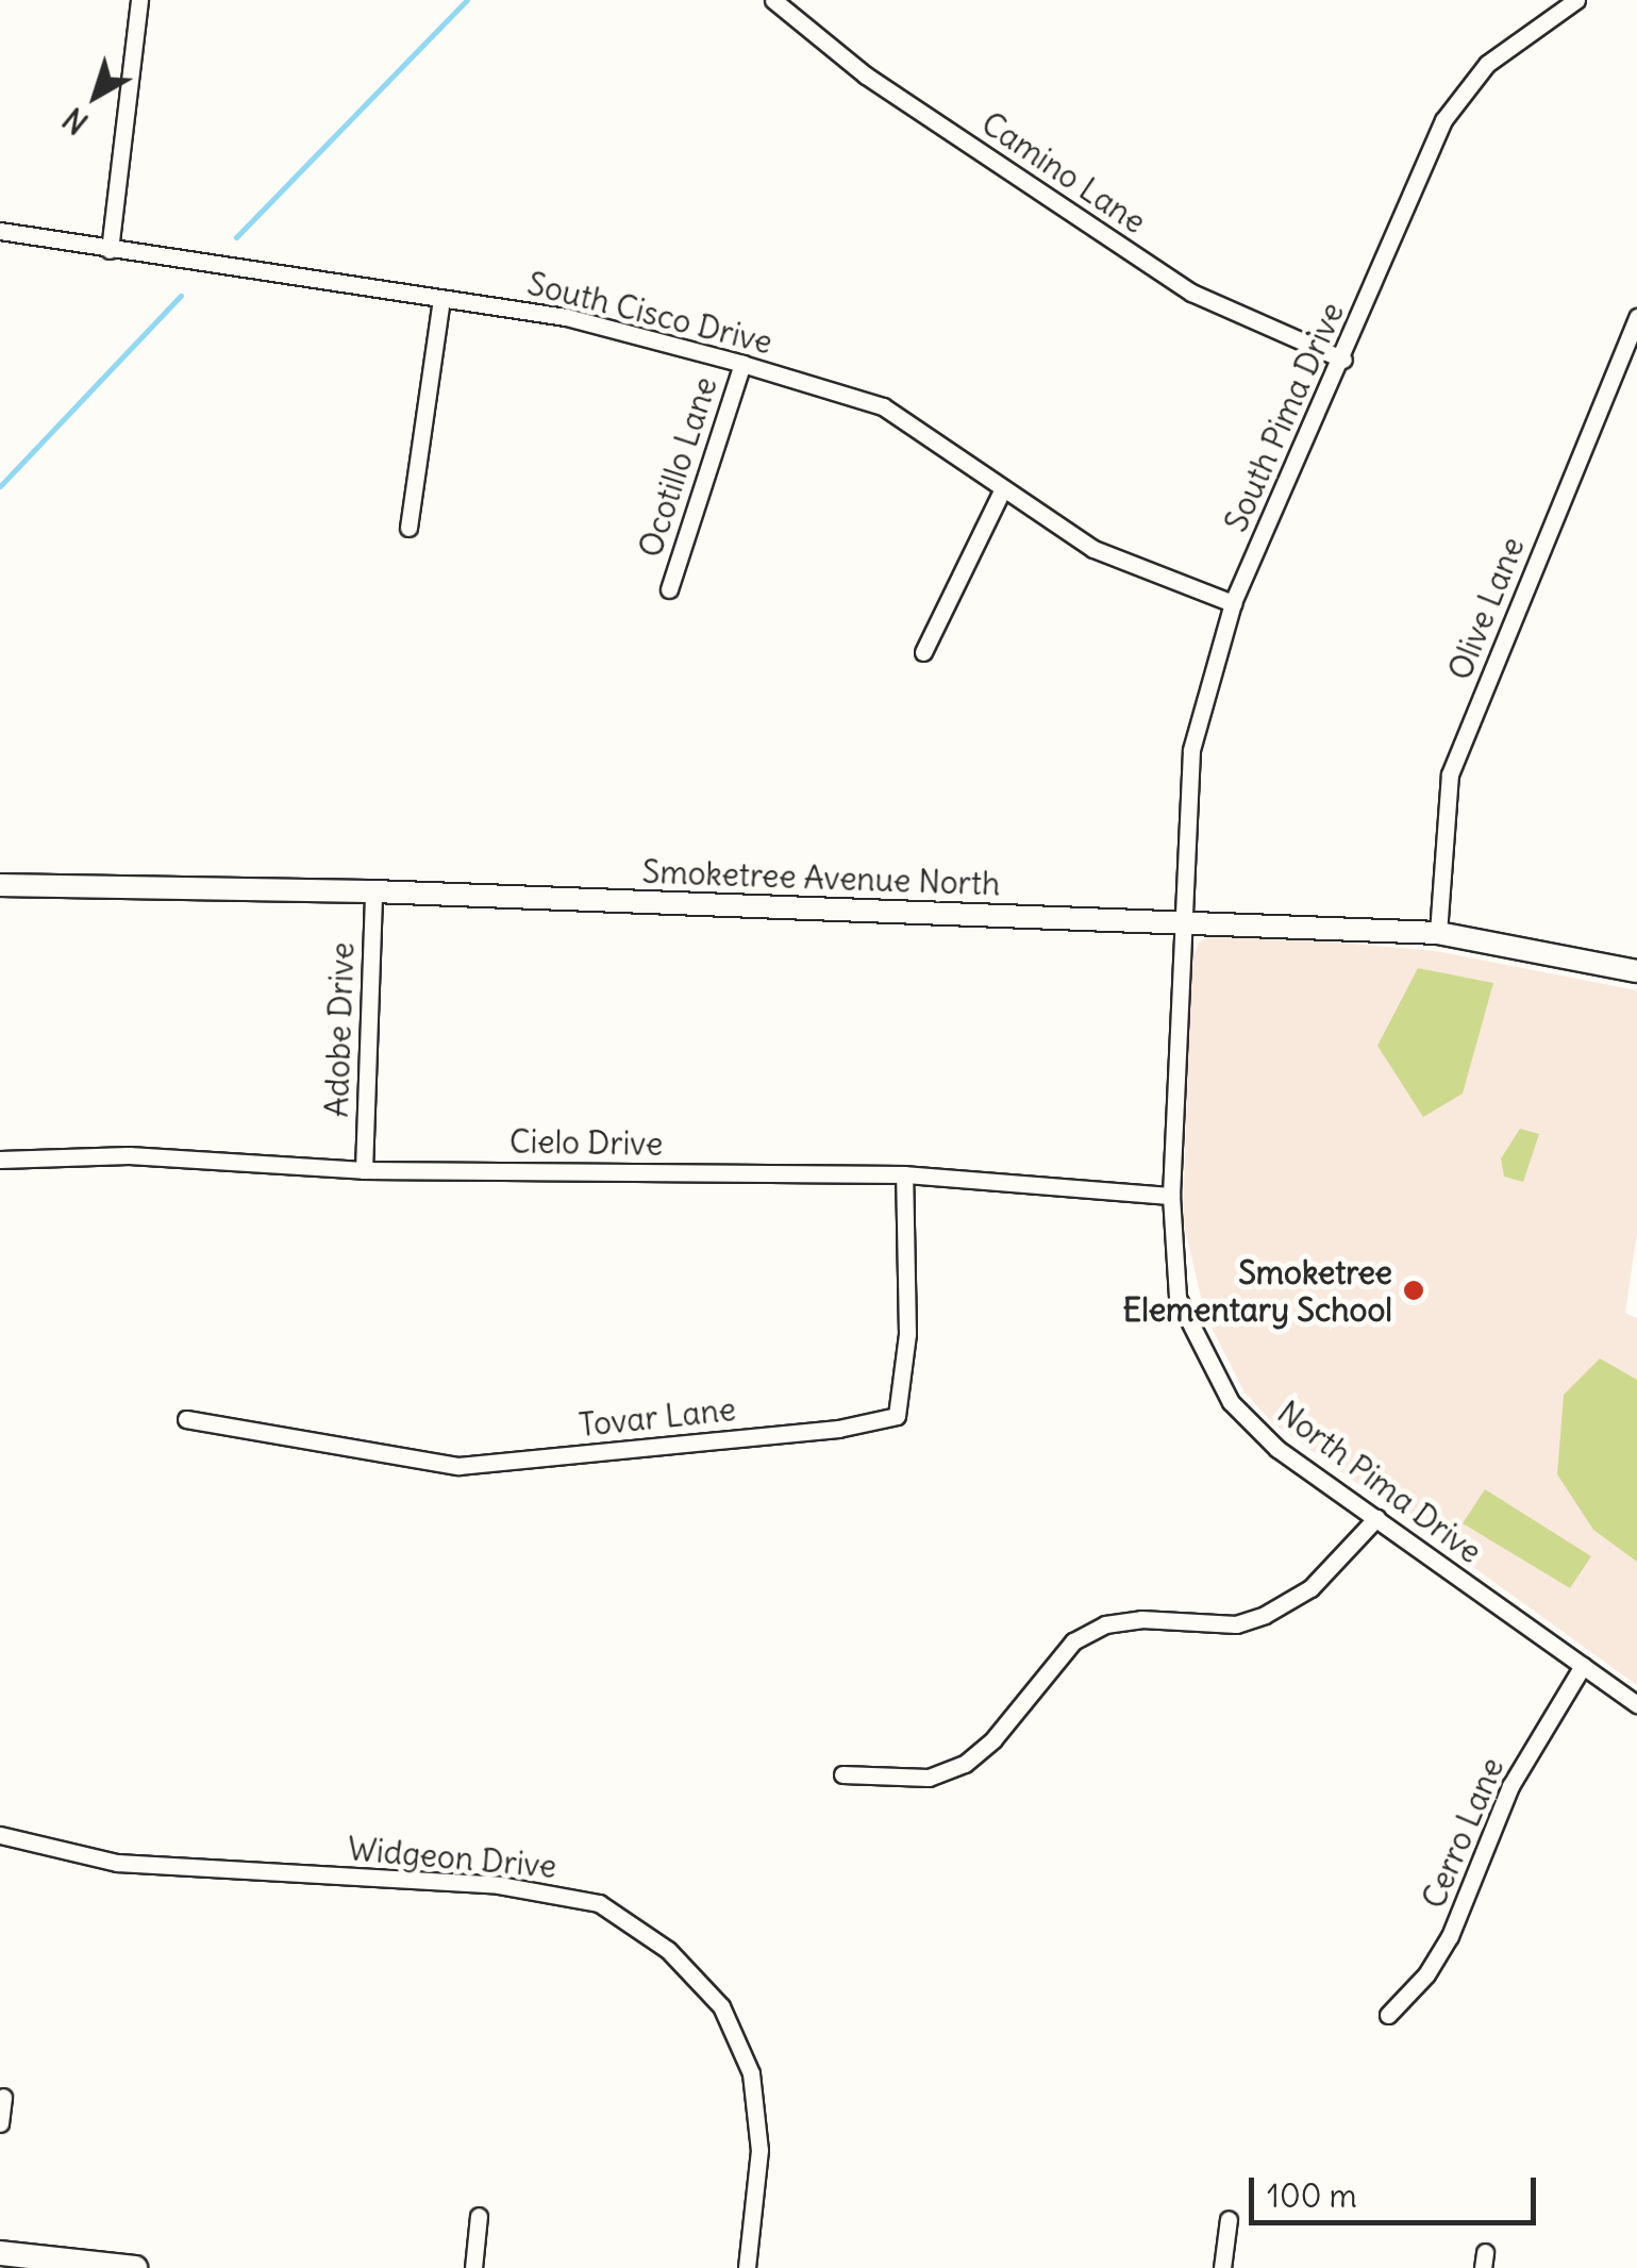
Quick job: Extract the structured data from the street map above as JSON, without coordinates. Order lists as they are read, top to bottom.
{
  "streets": {
    "street": [
      "Camino Lane",
      "South Cisco Drive",
      "South Pima Drive",
      "Ocotillo Lane",
      "Olive Lane",
      "Smoketree Avenue North",
      "Adobe Drive",
      "Cielo Drive",
      "Tovar Lane",
      "North Pima Drive",
      "Cerro Lane",
      "Widgeon Drive"
    ]
  },
  "crossings": [
    ["Camino Lane", "South Pima Drive"],
    ["South Cisco Drive", "South Pima Drive"],
    ["South Cisco Drive", "Ocotillo Lane"],
    ["South Pima Drive", "Smoketree Avenue North"],
    ["South Pima Drive", "North Pima Drive"],
    ["Olive Lane", "Smoketree Avenue North"],
    ["Smoketree Avenue North", "Adobe Drive"],
    ["Smoketree Avenue North", "North Pima Drive"],
    ["Adobe Drive", "Cielo Drive"],
    ["Cielo Drive", "Tovar Lane"],
    ["Cielo Drive", "North Pima Drive"],
    ["North Pima Drive", "Cerro Lane"]
  ],
  "places": ["Smoketree Elementary School"],
  "scale_bar": "100 m",
  "north": "bottom left"
}
